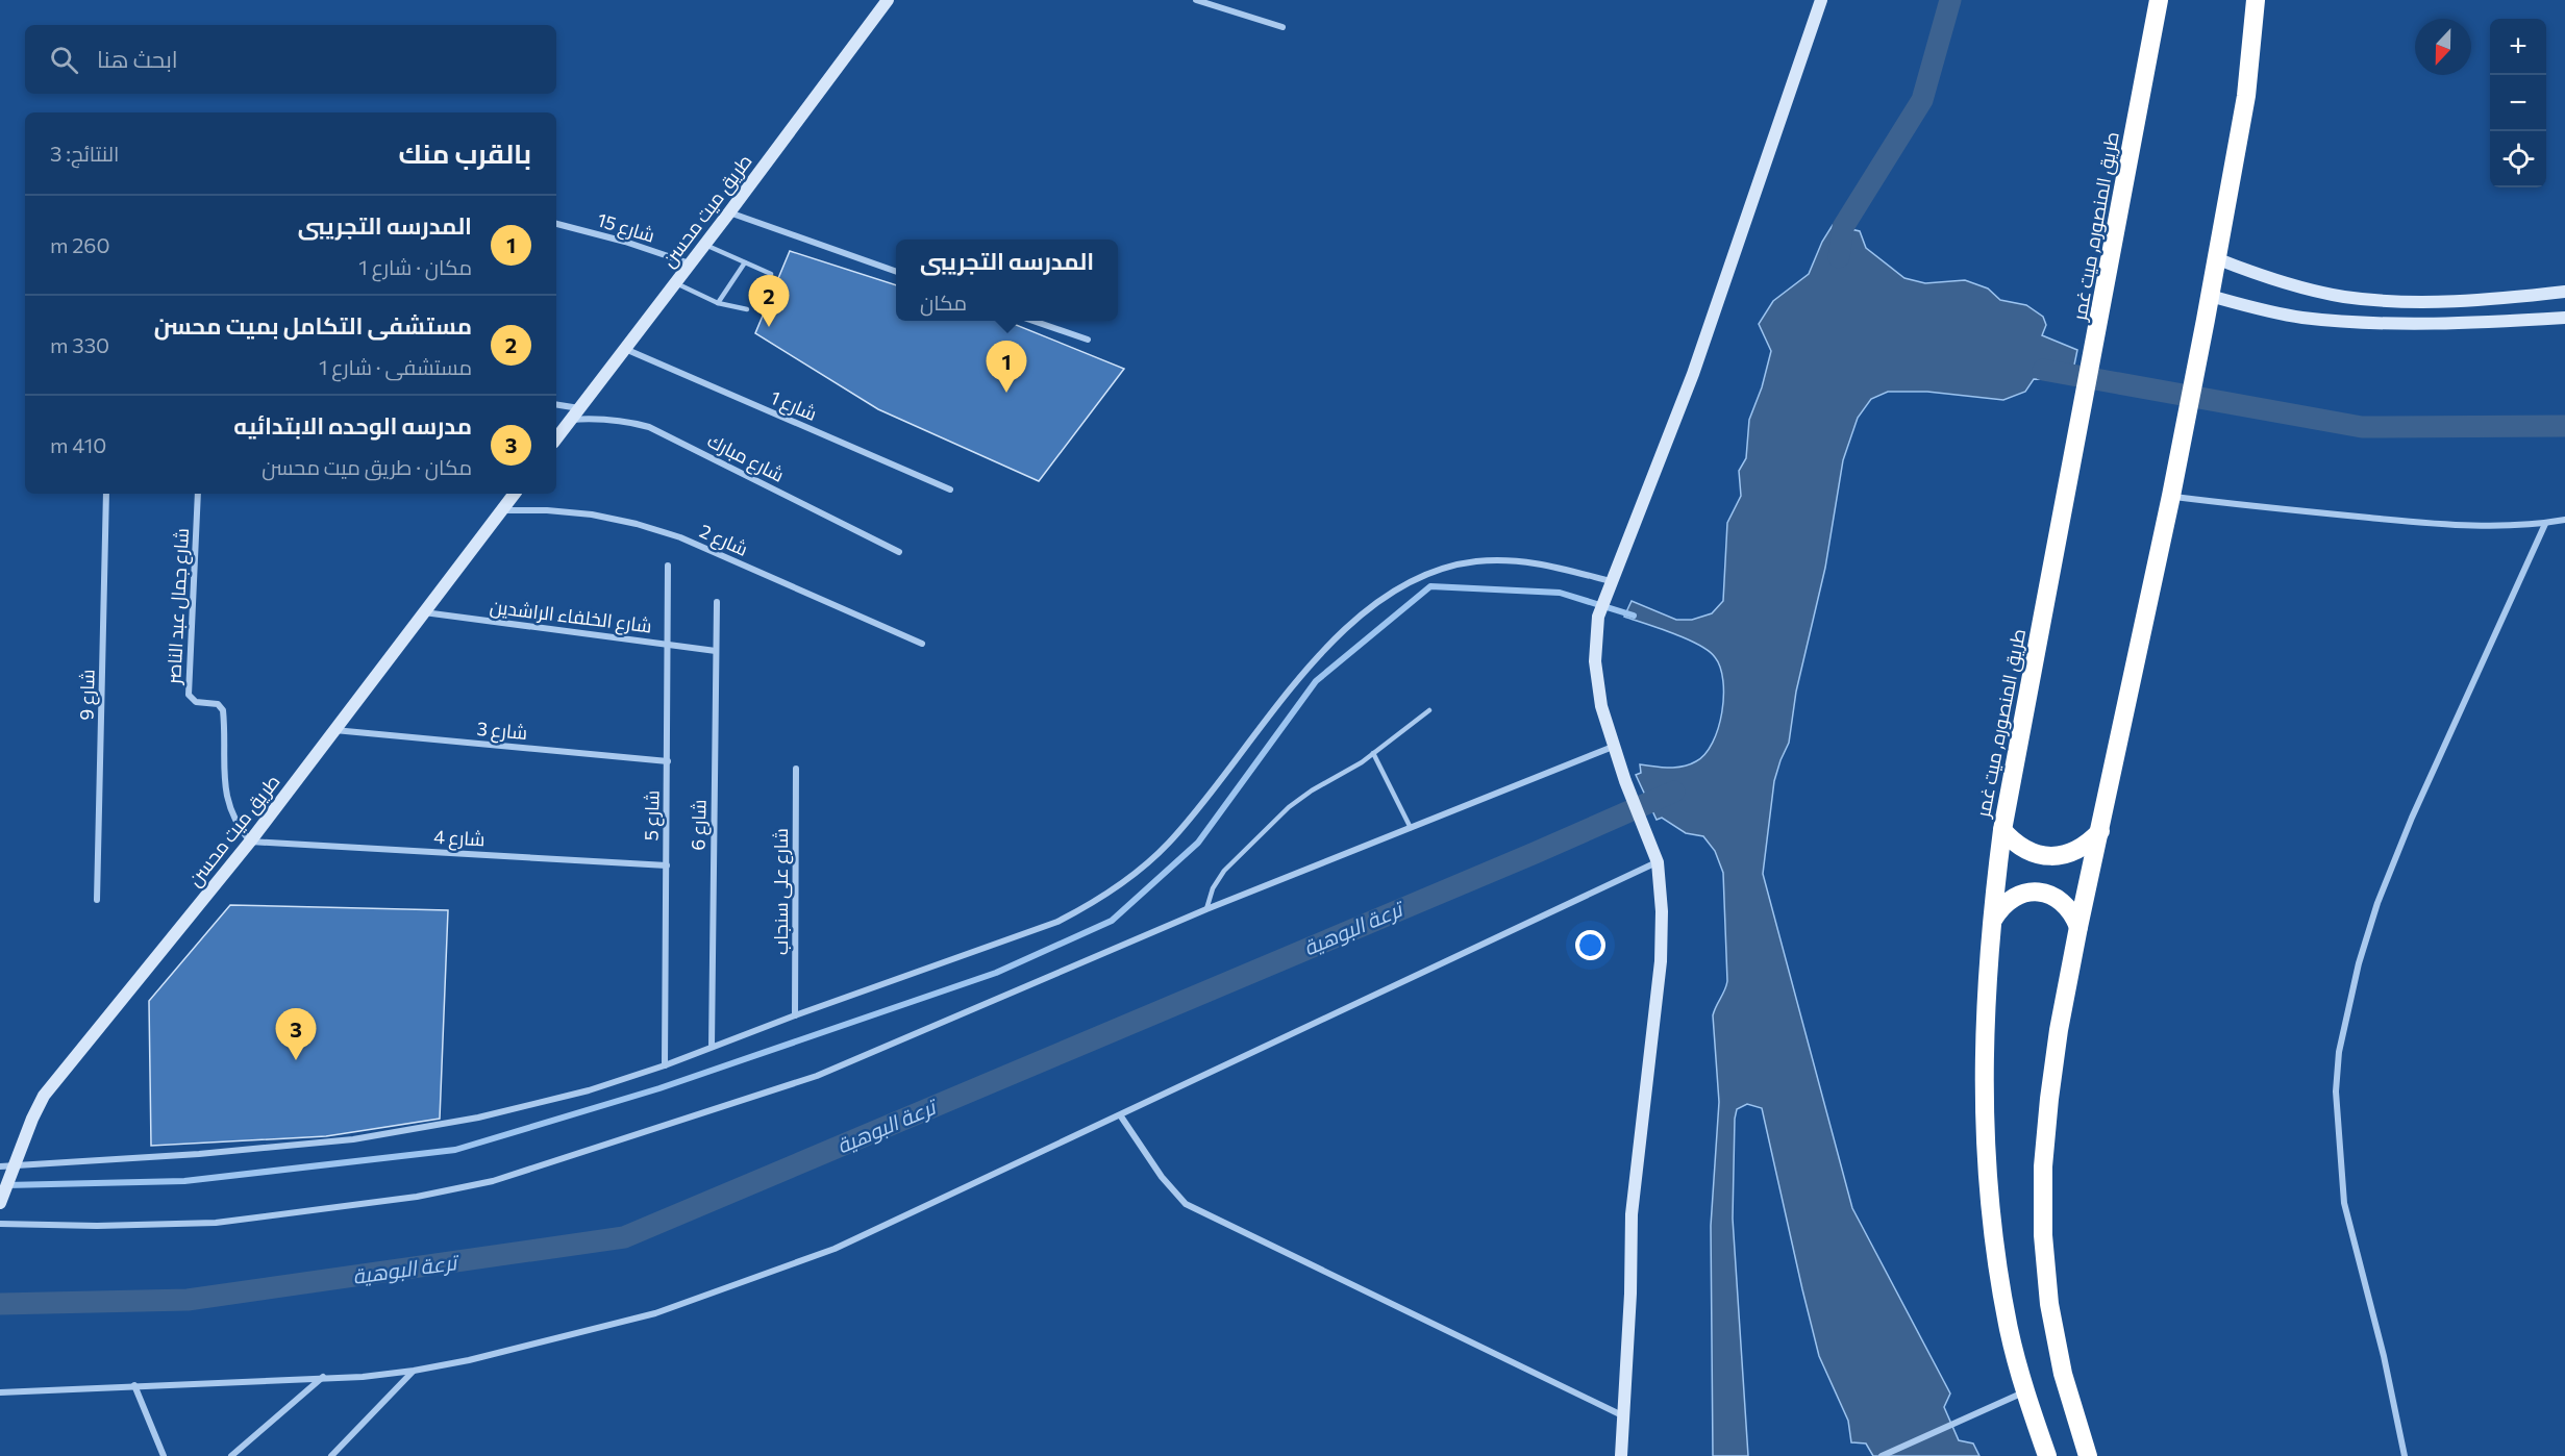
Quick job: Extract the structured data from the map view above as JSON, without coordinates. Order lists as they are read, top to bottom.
{
  "streets": {
    "highway": ["طريق المنصوره, ميت غمر"],
    "main road": ["طريق ميت محسن"],
    "street": [
      "شارع 15",
      "شارع 1",
      "شارع مبارك",
      "شارع 2",
      "شارع جمال عبد الناصر",
      "شارع الخلفاء الراشدين",
      "شارع 9",
      "شارع 3",
      "شارع 5",
      "شارع 6",
      "شارع 4",
      "شارع على سنجاب"
    ]
  },
  "crossings": [
    ["طريق ميت محسن", "شارع 15"],
    ["طريق ميت محسن", "شارع 1"],
    ["طريق ميت محسن", "شارع مبارك"],
    ["طريق ميت محسن", "شارع 2"],
    ["طريق ميت محسن", "شارع جمال عبد الناصر"],
    ["طريق ميت محسن", "شارع الخلفاء الراشدين"],
    ["طريق ميت محسن", "شارع 3"],
    ["طريق ميت محسن", "شارع 4"],
    ["شارع جمال عبد الناصر", "شارع 4"],
    ["شارع الخلفاء الراشدين", "شارع 5"],
    ["شارع الخلفاء الراشدين", "شارع 6"],
    ["شارع 3", "شارع 5"],
    ["شارع 5", "شارع 4"]
  ],
  "water": ["ترعة البوهية"],
  "north": "bottom",
  "page": {
    "map_buttons": ["+", "−"],
    "search": "ابحث هنا",
    "heading": ["بالقرب منك", "النتائج: 3"],
    "list": [
      {
        "mark": "1",
        "name": "المدرسه التجريبى",
        "note": "مكان · شارع 1",
        "value": "260 m"
      },
      {
        "mark": "2",
        "name": "مستشفى التكامل بميت محسن",
        "note": "مستشفى · شارع 1",
        "value": "330 m"
      },
      {
        "mark": "3",
        "name": "مدرسه الوحده الابتدائيه",
        "note": "مكان · طريق ميت محسن",
        "value": "410 m"
      }
    ],
    "popup": ["المدرسه التجريبى", "مكان"],
    "pins": ["2", "1", "3"]
  }
}
